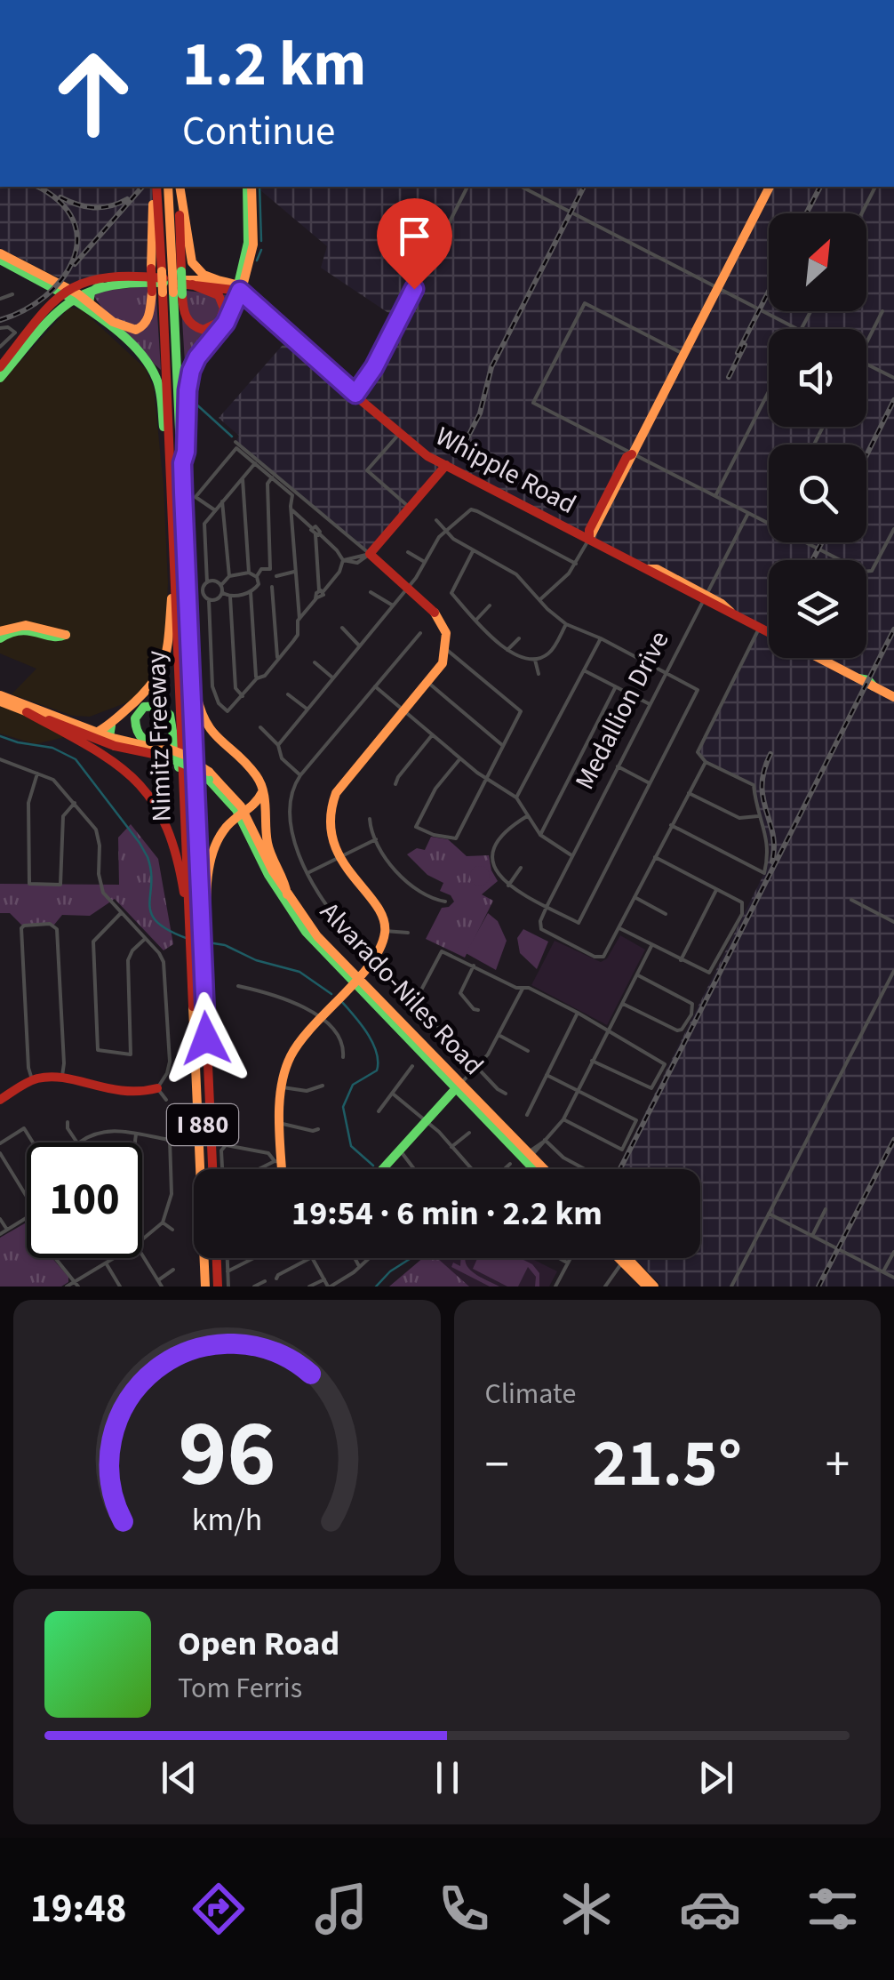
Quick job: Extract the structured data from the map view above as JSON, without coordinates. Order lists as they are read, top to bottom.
{
  "streets": {
    "main road": [
      "Whipple Road",
      "Nimitz Freeway",
      "Alvarado-Niles Road",
      "I 880"
    ],
    "street": ["Medallion Drive"]
  },
  "crossings": [
    ["Whipple Road", "Medallion Drive"]
  ],
  "north": "top right",
  "page": {
    "turn": ["1.2 km", "Continue"],
    "limit": "100",
    "trip": "19:54 · 6 min · 2.2 km",
    "tile": "Climate",
    "heat": ["−", "21.5°", "+"],
    "song": ["Open Road", "Tom Ferris"],
    "tabs": "19:48",
    "gauge": ["96", "km/h"]
  }
}
